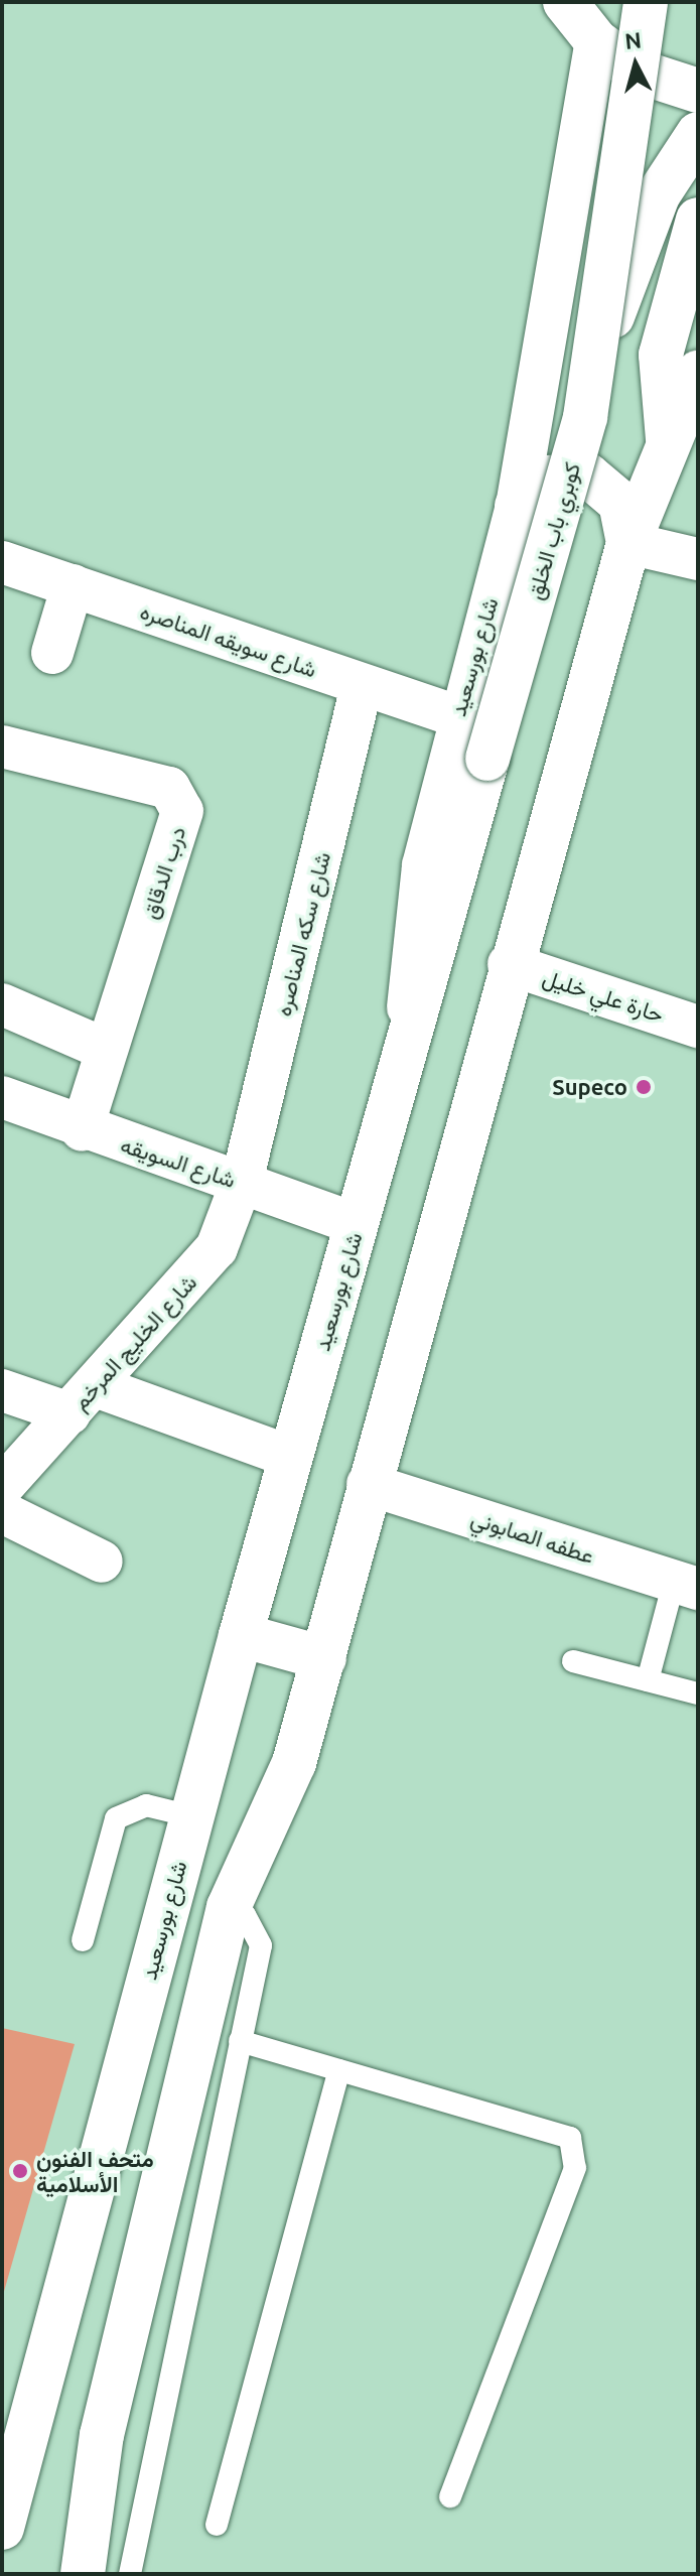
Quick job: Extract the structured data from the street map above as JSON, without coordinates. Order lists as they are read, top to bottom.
{
  "streets": {
    "main road": ["كوبري باب الخلق", "شارع بورسعيد"],
    "street": [
      "شارع سويقه المناصره",
      "درب الدقاق",
      "شارع سكه المناصره",
      "حارة علي خليل",
      "شارع السويقه",
      "شارع الخليج المرخم",
      "عطفه الصابوني"
    ]
  },
  "crossings": [
    ["كوبري باب الخلق", "شارع بورسعيد"],
    ["شارع سويقه المناصره", "شارع بورسعيد"],
    ["شارع سويقه المناصره", "شارع سكه المناصره"],
    ["شارع بورسعيد", "شارع السويقه"],
    ["درب الدقاق", "شارع السويقه"],
    ["شارع سكه المناصره", "شارع السويقه"],
    ["شارع سكه المناصره", "شارع الخليج المرخم"],
    ["شارع السويقه", "شارع الخليج المرخم"]
  ],
  "places": ["Supeco", "متحف الفنون الأسلامية"],
  "north": "top"
}
